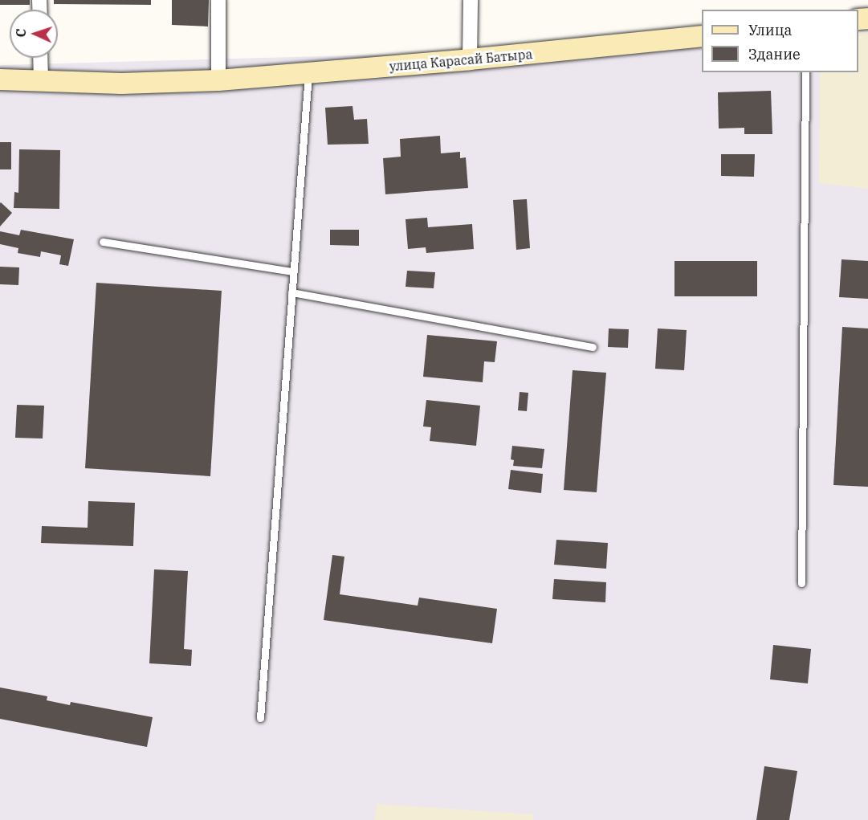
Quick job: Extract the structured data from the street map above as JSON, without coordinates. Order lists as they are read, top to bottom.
{
  "streets": {
    "main road": ["улица Карасай Батыра"]
  },
  "legend": ["Улица", "Здание"],
  "north": "left"
}
